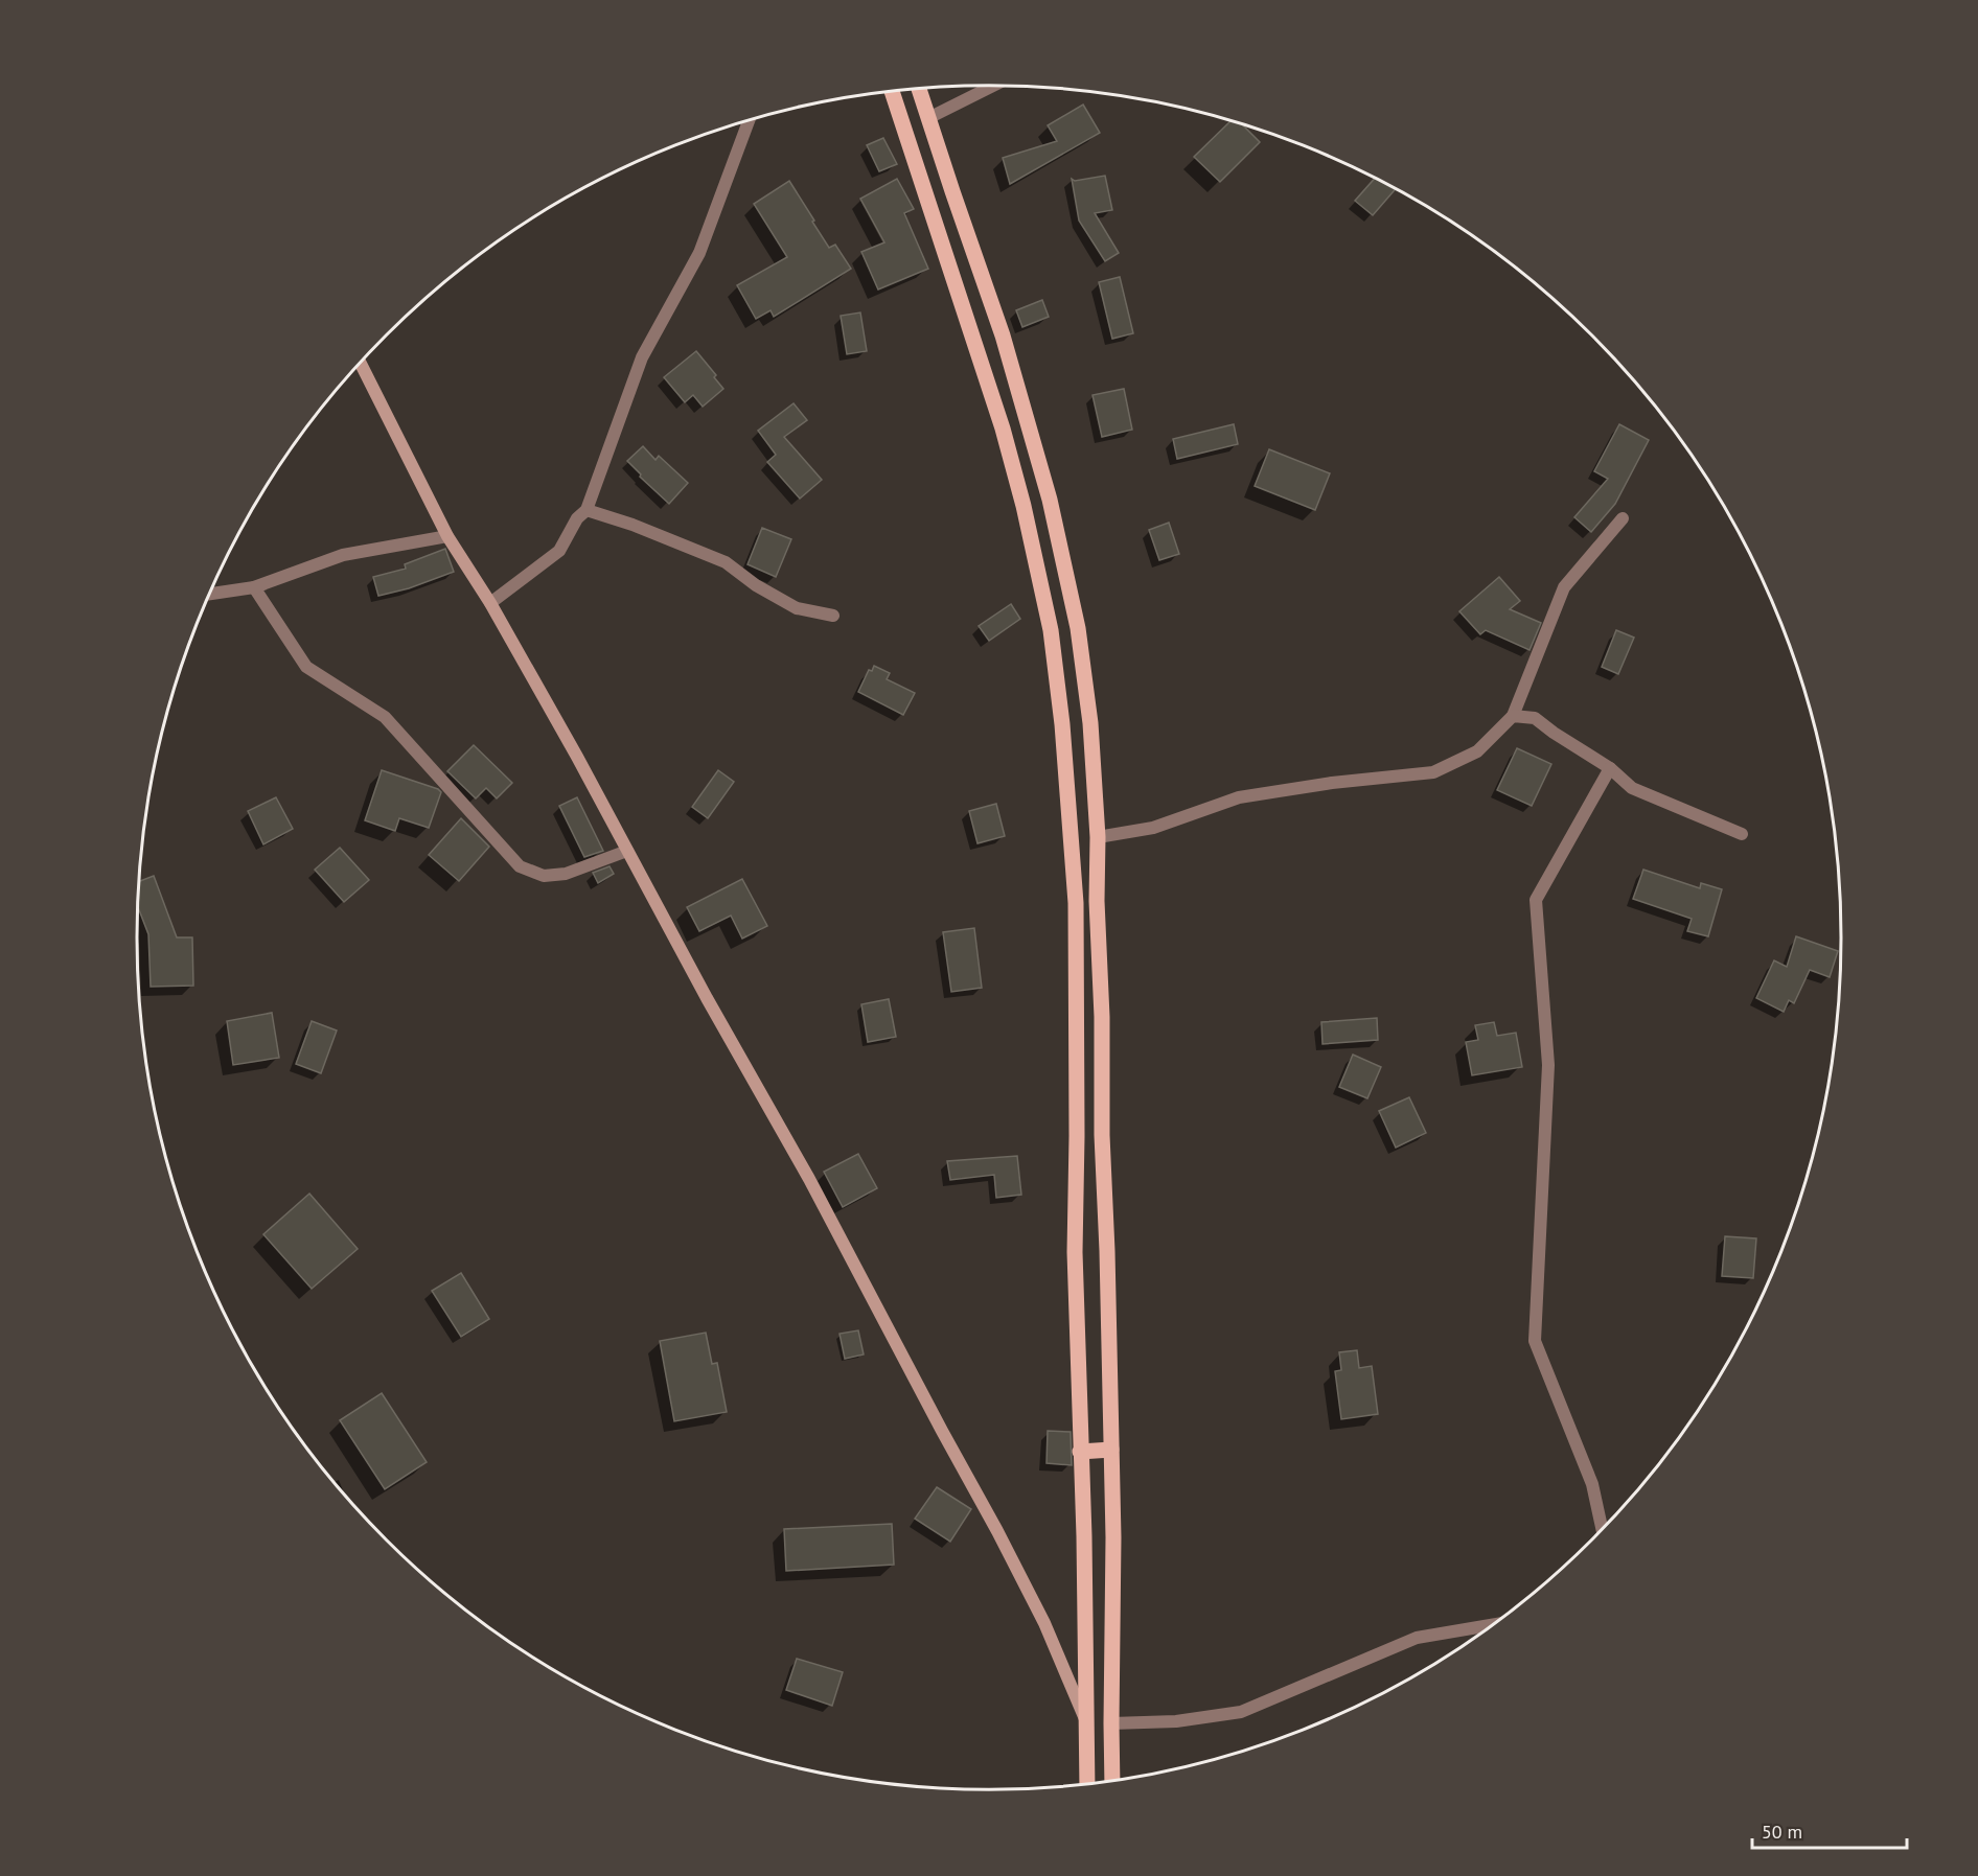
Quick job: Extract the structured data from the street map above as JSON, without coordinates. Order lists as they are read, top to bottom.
{
  "scale_bar": "50 m"
}
